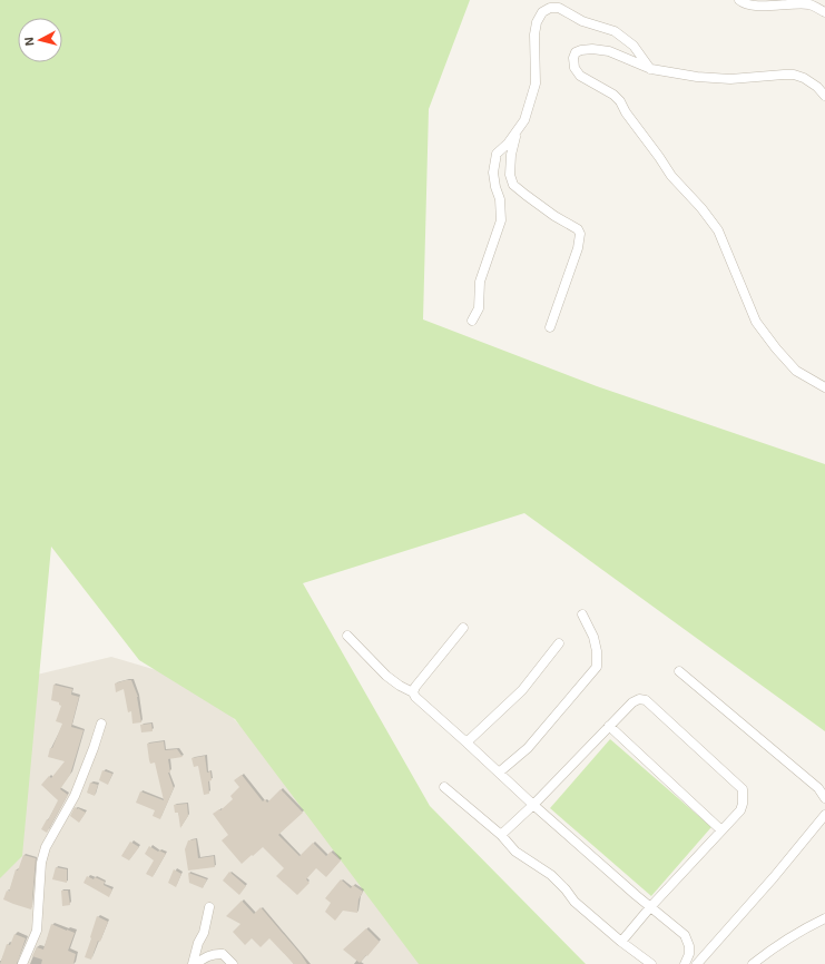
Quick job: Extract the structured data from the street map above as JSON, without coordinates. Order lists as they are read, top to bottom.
{
  "north": "left"
}
